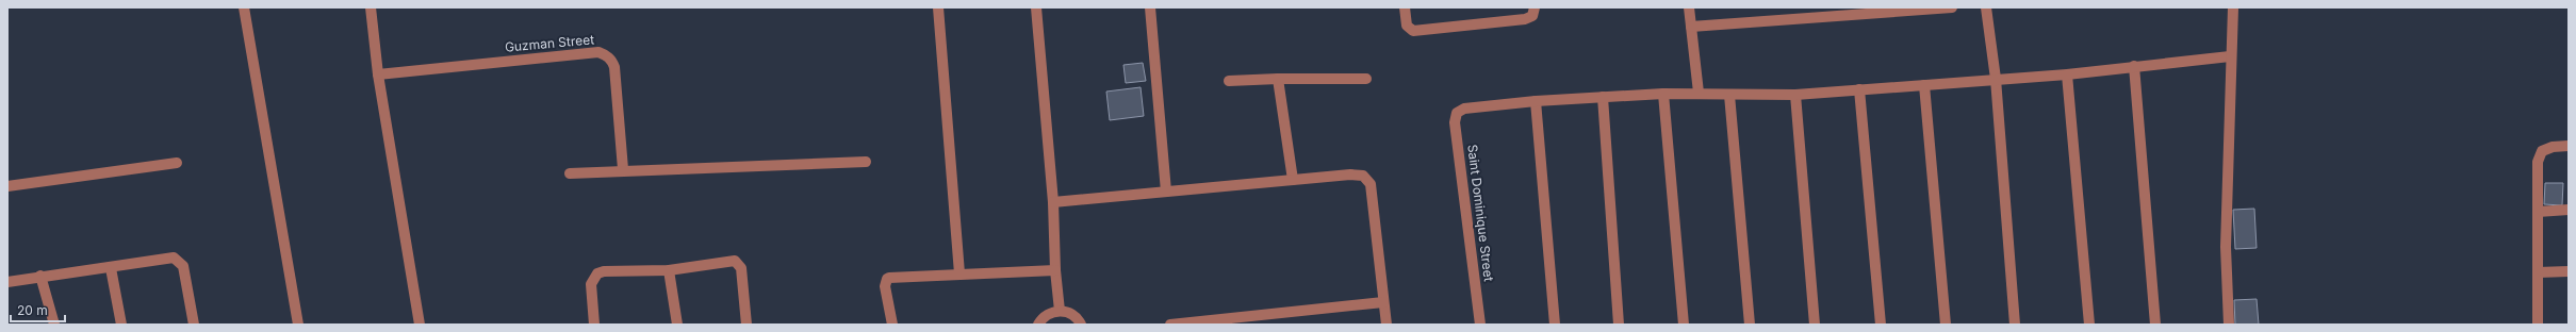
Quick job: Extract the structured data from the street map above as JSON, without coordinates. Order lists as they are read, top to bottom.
{
  "streets": {
    "street": ["Guzman Street", "Saint Dominique Street"]
  },
  "scale_bar": "20 m"
}
